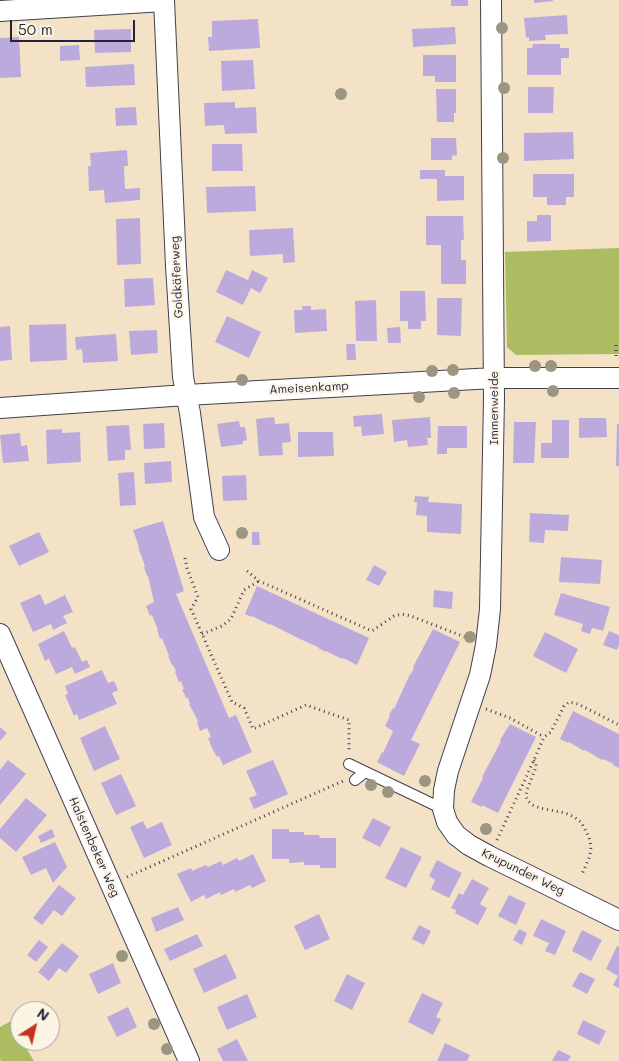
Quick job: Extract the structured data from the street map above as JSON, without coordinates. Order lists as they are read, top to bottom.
{
  "streets": {
    "street": [
      "Goldkäferweg",
      "Ameisenkamp",
      "Immenweide",
      "Halstenbeker Weg",
      "Krupunder Weg"
    ]
  },
  "crossings": [
    ["Goldkäferweg", "Ameisenkamp"],
    ["Ameisenkamp", "Immenweide"],
    ["Immenweide", "Krupunder Weg"]
  ],
  "scale_bar": "50 m",
  "north": "top right"
}
